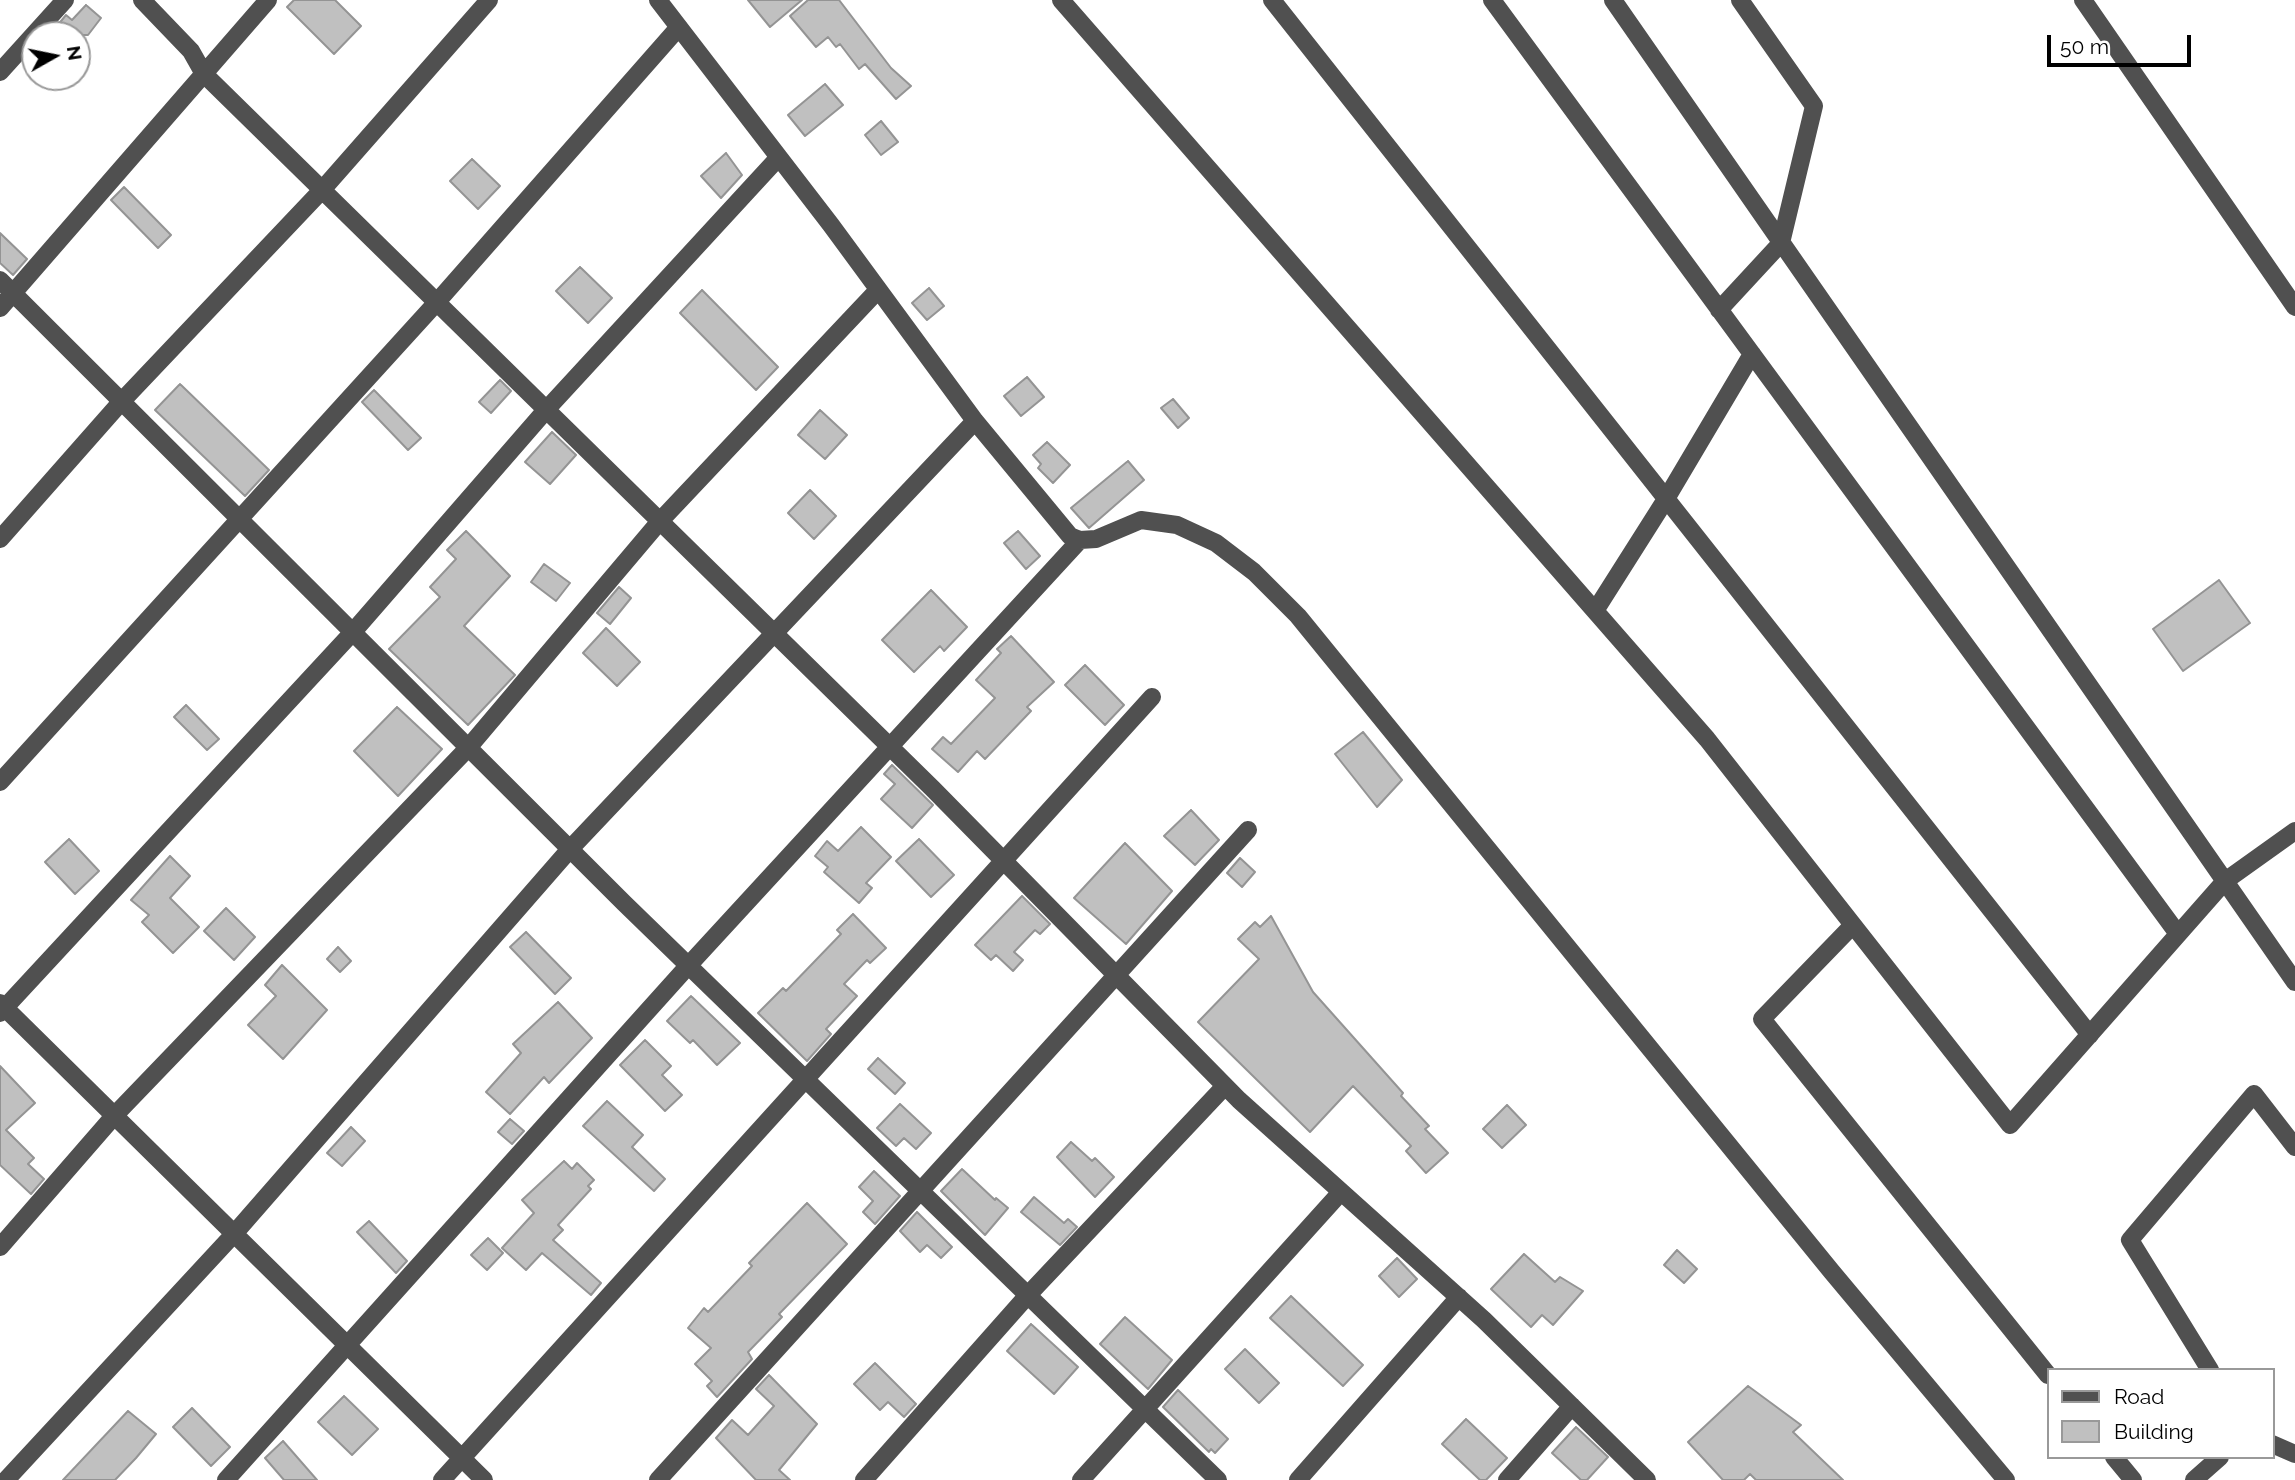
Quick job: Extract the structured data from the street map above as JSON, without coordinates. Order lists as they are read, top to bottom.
{
  "legend": ["Road", "Building"],
  "scale_bar": "50 m",
  "north": "right"
}
